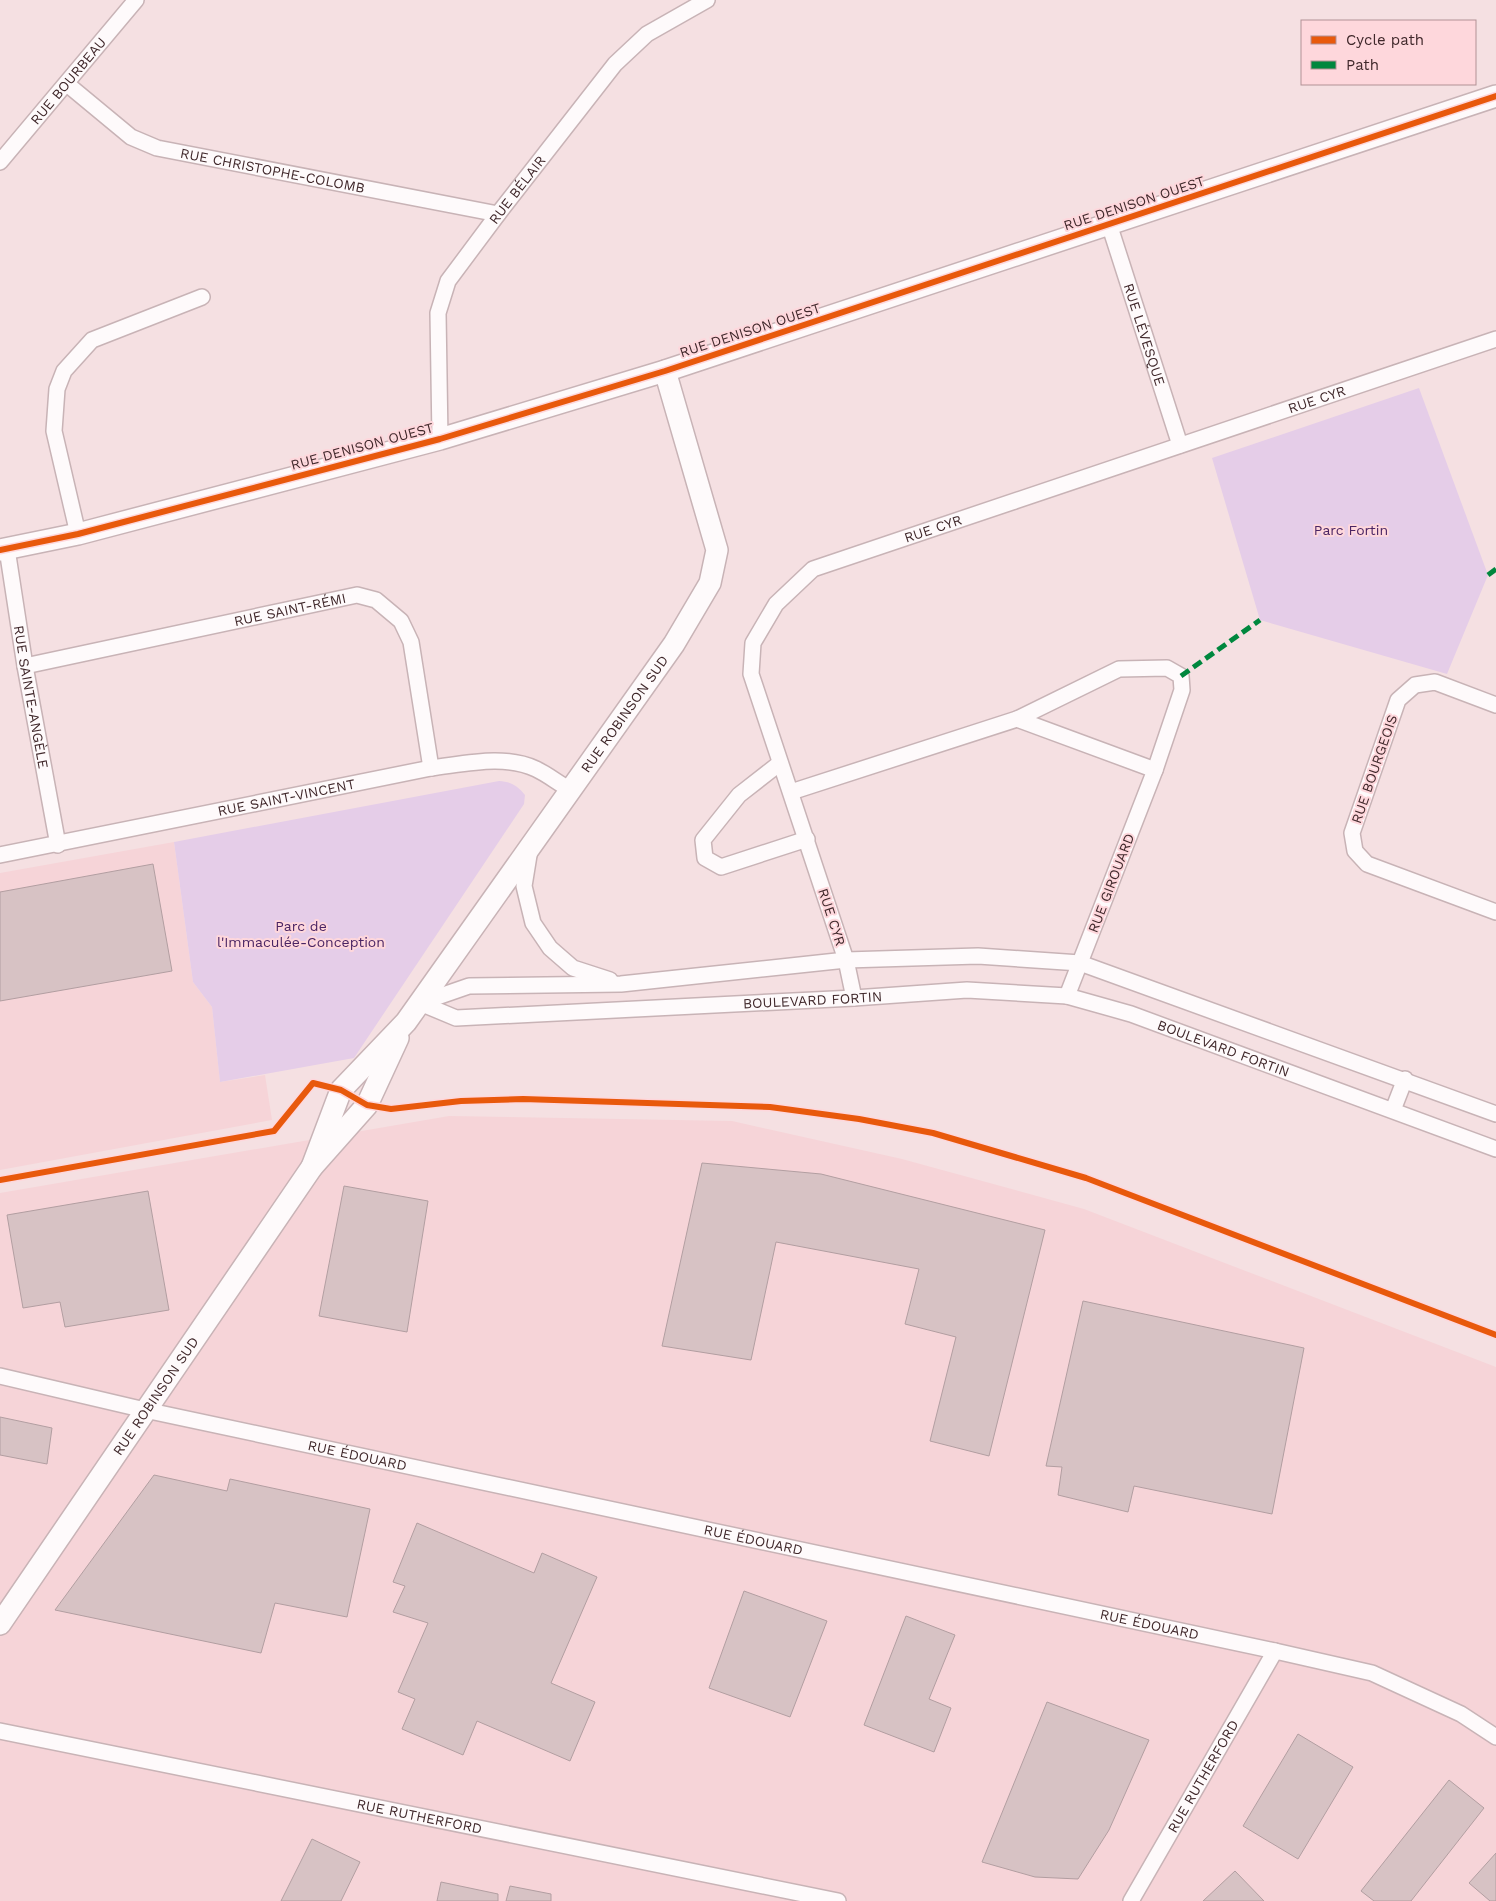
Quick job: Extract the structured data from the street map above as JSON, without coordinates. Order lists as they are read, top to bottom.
{
  "streets": {
    "street": [
      "RUE BOURBEAU",
      "RUE CHRISTOPHE-COLOMB",
      "RUE BÉLAIR",
      "RUE DENISON OUEST",
      "RUE LÉVESQUE",
      "RUE CYR",
      "RUE SAINT-RÉMI",
      "RUE SAINTE-ANGÈLE",
      "RUE ROBINSON SUD",
      "RUE BOURGEOIS",
      "RUE SAINT-VINCENT",
      "RUE GIROUARD",
      "BOULEVARD FORTIN",
      "RUE ÉDOUARD",
      "RUE RUTHERFORD"
    ]
  },
  "crossings": [
    ["RUE BOURBEAU", "RUE CHRISTOPHE-COLOMB"],
    ["RUE CHRISTOPHE-COLOMB", "RUE BÉLAIR"],
    ["RUE BÉLAIR", "RUE DENISON OUEST"],
    ["RUE DENISON OUEST", "RUE LÉVESQUE"],
    ["RUE DENISON OUEST", "RUE SAINTE-ANGÈLE"],
    ["RUE DENISON OUEST", "RUE ROBINSON SUD"],
    ["RUE LÉVESQUE", "RUE CYR"],
    ["RUE CYR", "RUE GIROUARD"],
    ["RUE CYR", "BOULEVARD FORTIN"],
    ["RUE SAINT-RÉMI", "RUE SAINTE-ANGÈLE"],
    ["RUE SAINT-RÉMI", "RUE SAINT-VINCENT"],
    ["RUE SAINTE-ANGÈLE", "RUE SAINT-VINCENT"],
    ["RUE ROBINSON SUD", "RUE SAINT-VINCENT"],
    ["RUE ROBINSON SUD", "BOULEVARD FORTIN"],
    ["RUE ROBINSON SUD", "RUE ÉDOUARD"],
    ["RUE GIROUARD", "BOULEVARD FORTIN"],
    ["RUE ÉDOUARD", "RUE RUTHERFORD"]
  ],
  "parks": ["Parc Fortin", "Parc de l'Immaculée-Conception"],
  "legend": ["Cycle path", "Path"]
}
